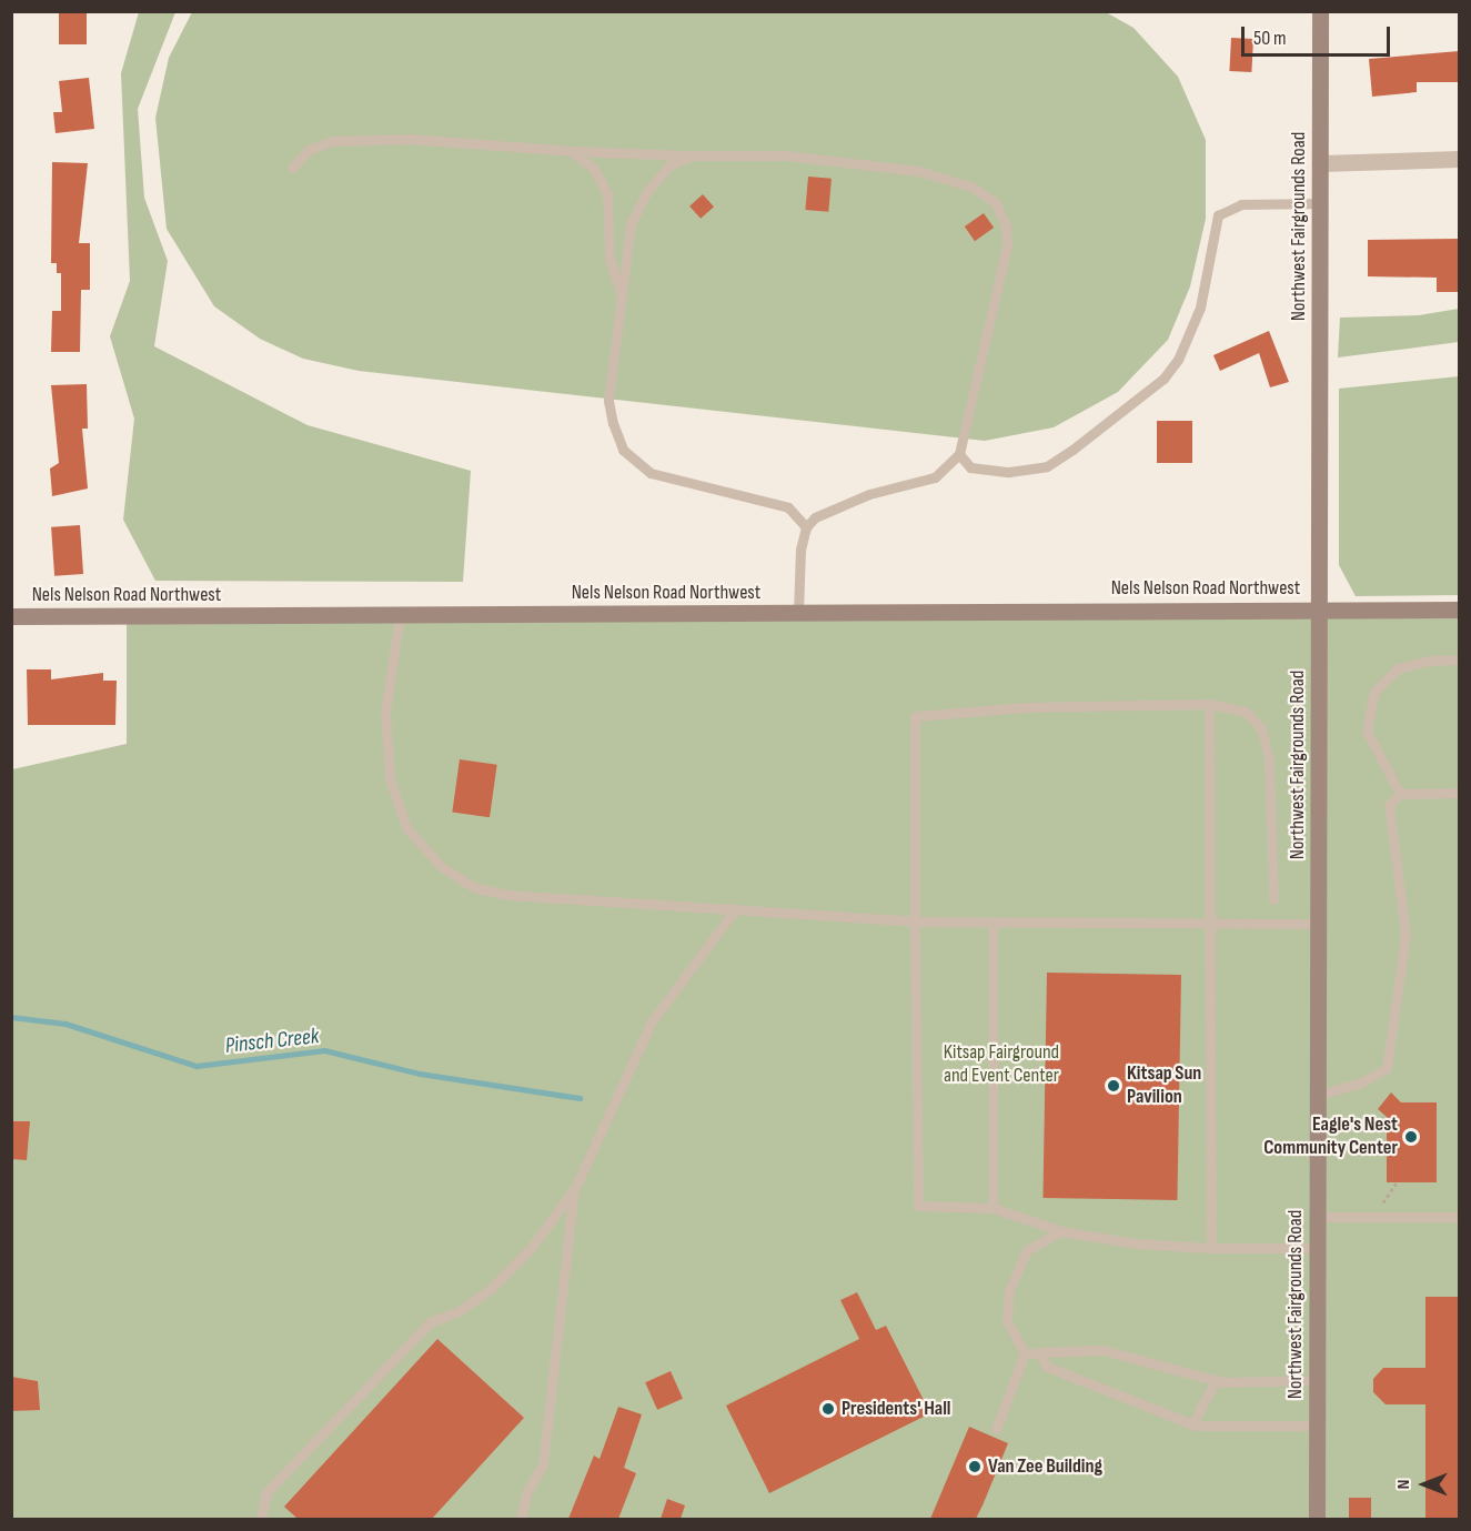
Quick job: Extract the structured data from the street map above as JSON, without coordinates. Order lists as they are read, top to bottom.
{
  "streets": {
    "main road": ["Northwest Fairgrounds Road", "Nels Nelson Road Northwest"]
  },
  "crossings": [
    ["Northwest Fairgrounds Road", "Nels Nelson Road Northwest"]
  ],
  "water": ["Pinsch Creek"],
  "parks": ["Kitsap Fairground and Event Center"],
  "places": [
    "Kitsap Sun Pavilion",
    "Eagle's Nest Community Center",
    "Presidents' Hall",
    "Van Zee Building"
  ],
  "scale_bar": "50 m",
  "north": "left"
}
